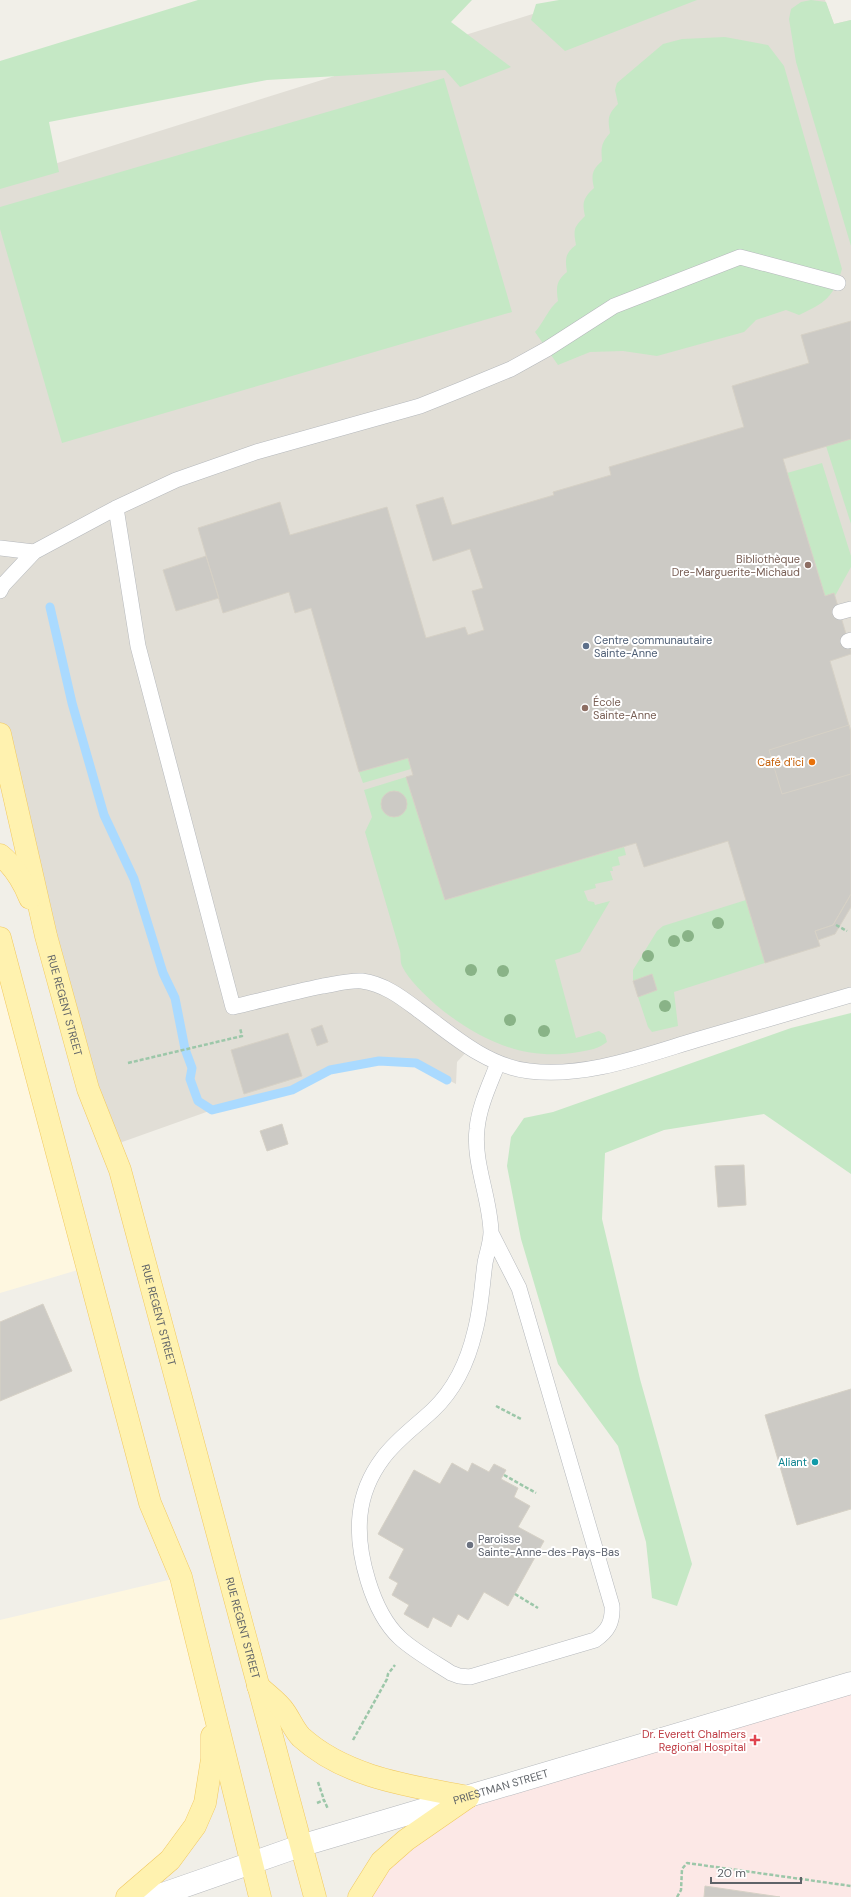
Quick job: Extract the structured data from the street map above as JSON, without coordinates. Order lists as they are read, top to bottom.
{
  "streets": {
    "main road": ["RUE REGENT STREET"],
    "street": ["PRIESTMAN STREET"]
  },
  "crossings": [
    ["RUE REGENT STREET", "PRIESTMAN STREET"]
  ],
  "places": {
    "other": [
      "Bibliothèque Dre-Marguerite-Michaud",
      "Centre communautaire Sainte-Anne",
      "École Sainte-Anne",
      "Café d'ici",
      "Aliant",
      "Paroisse Sainte-Anne-des-Pays-Bas"
    ],
    "health": ["Dr. Everett Chalmers Regional Hospital"]
  },
  "scale_bar": "20 m"
}
